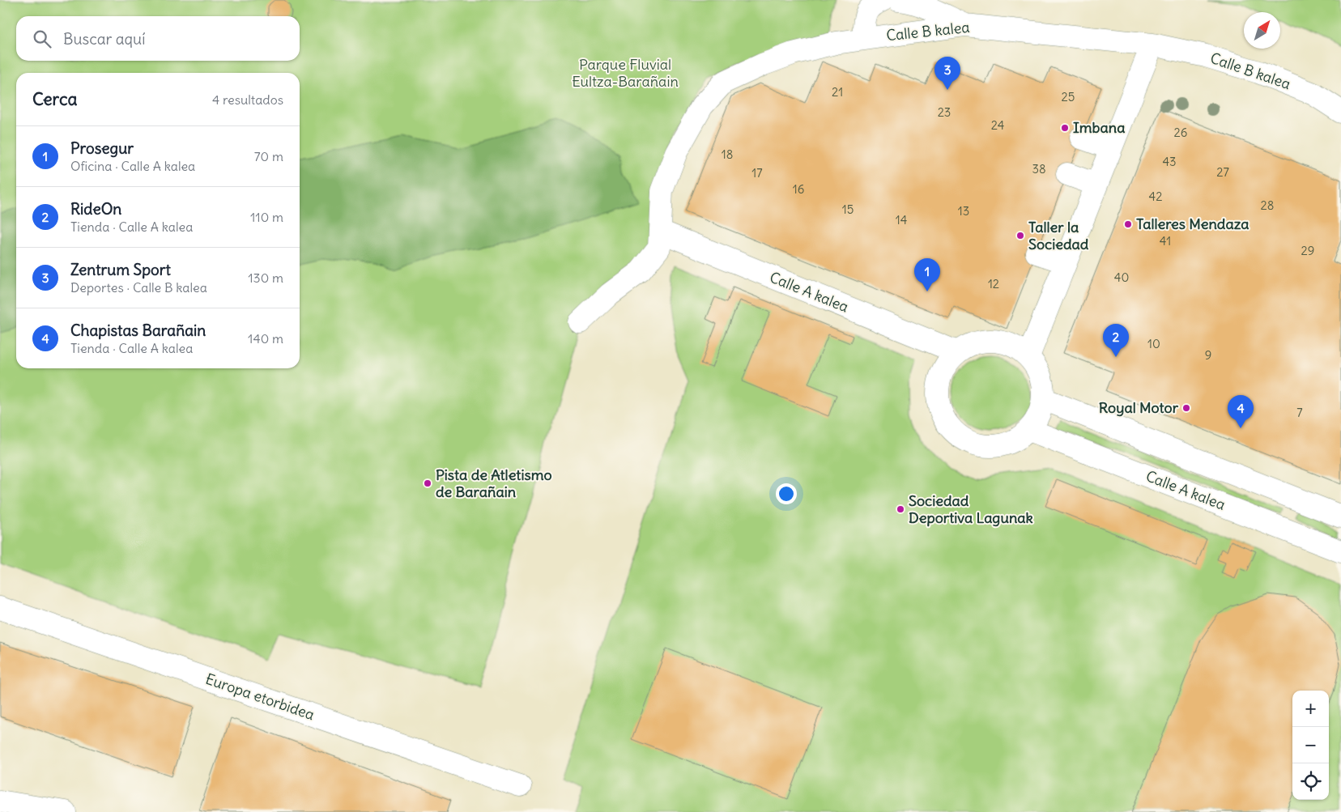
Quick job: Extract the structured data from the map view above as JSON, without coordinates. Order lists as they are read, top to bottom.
{
  "streets": {
    "street": ["Calle B kalea", "Calle A kalea", "Europa etorbidea"]
  },
  "crossings": [
    ["Calle B kalea", "Calle A kalea"]
  ],
  "parks": ["Parque Fluvial Eultza-Barañain"],
  "places": [
    "Imbana",
    "Talleres Mendaza",
    "Taller la Sociedad",
    "Royal Motor",
    "Pista de Atletismo de Barañain",
    "Sociedad Deportiva Lagunak"
  ],
  "house_numbers": [
    "21",
    "25",
    "23",
    "24",
    "26",
    "18",
    "43",
    "38",
    "27",
    "17",
    "16",
    "42",
    "28",
    "15",
    "13",
    "14",
    "41",
    "29",
    "40",
    "12",
    "10",
    "9",
    "7"
  ],
  "north": "top right",
  "page": {
    "search": "Buscar aquí",
    "pins": [
      "3",
      "1",
      "2",
      "4"
    ],
    "heading": ["Cerca", "4 resultados"],
    "list": [
      {
        "mark": "1",
        "name": "Prosegur",
        "note": "Oficina · Calle A kalea",
        "value": "70 m"
      },
      {
        "mark": "2",
        "name": "RideOn",
        "note": "Tienda · Calle A kalea",
        "value": "110 m"
      },
      {
        "mark": "3",
        "name": "Zentrum Sport",
        "note": "Deportes · Calle B kalea",
        "value": "130 m"
      },
      {
        "mark": "4",
        "name": "Chapistas Barañain",
        "note": "Tienda · Calle A kalea",
        "value": "140 m"
      }
    ],
    "map_buttons": ["+", "−"]
  }
}
